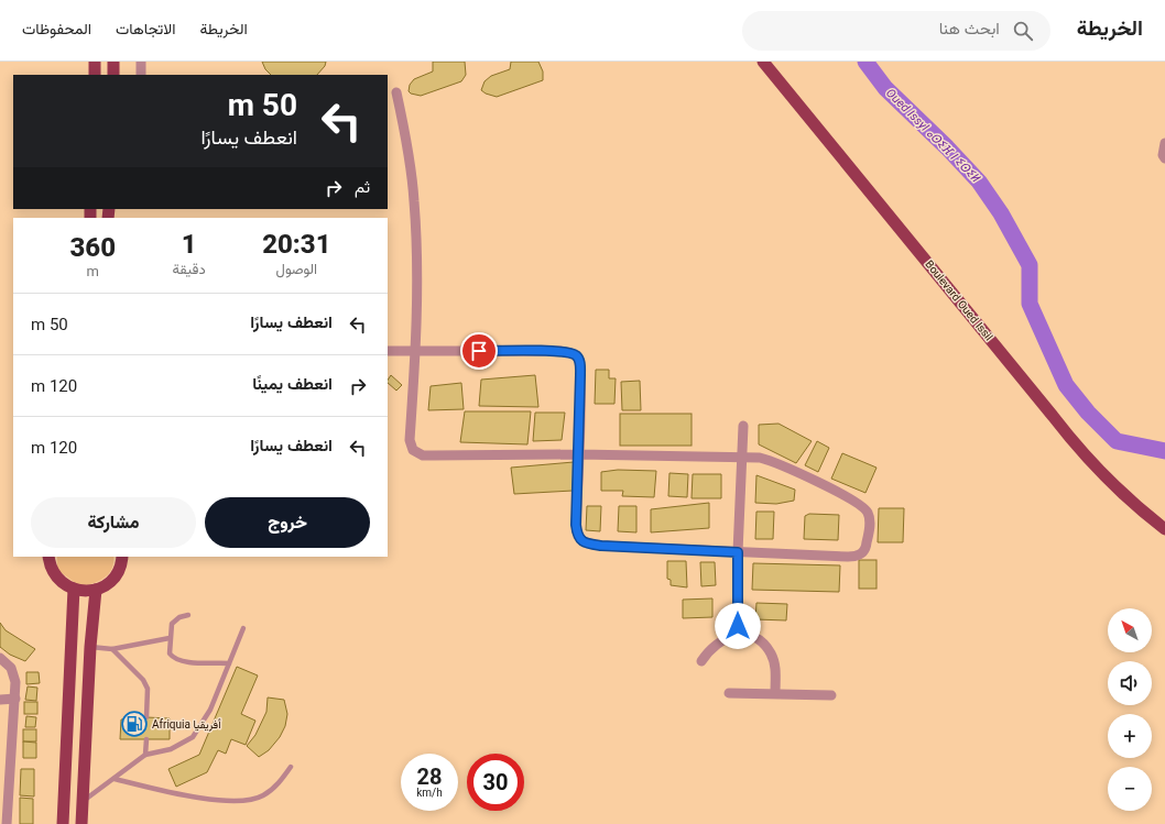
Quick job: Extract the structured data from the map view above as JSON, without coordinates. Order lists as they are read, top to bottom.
{
  "streets": {
    "main road": ["Boulevard Oued Issil"]
  },
  "water": ["Oued Issyl ⴰⵙⵉⴼ ⵏ ⵉⵙⵉⵍ"],
  "places": {
    "fuel station": ["Afriquia أفريقيا"]
  },
  "north": "top left",
  "page": {
    "header": "الخريطة",
    "search": "ابحث هنا",
    "nav": ["الخريطة", "الاتجاهات", "المحفوظات"],
    "turn": ["50 m", "انعطف يسارًا"],
    "then": "ثم",
    "eta": [
      "20:31",
      "الوصول",
      "1",
      "دقيقة",
      "360",
      "m"
    ],
    "list": [
      {
        "name": "انعطف يسارًا",
        "value": "50 m"
      },
      {
        "name": "انعطف يمينًا",
        "value": "120 m"
      },
      {
        "name": "انعطف يسارًا",
        "value": "120 m"
      }
    ],
    "buttons": ["خروج", "مشاركة"],
    "map_buttons": ["+", "−"],
    "speed": "28 km/h",
    "limit": "30"
  }
}
